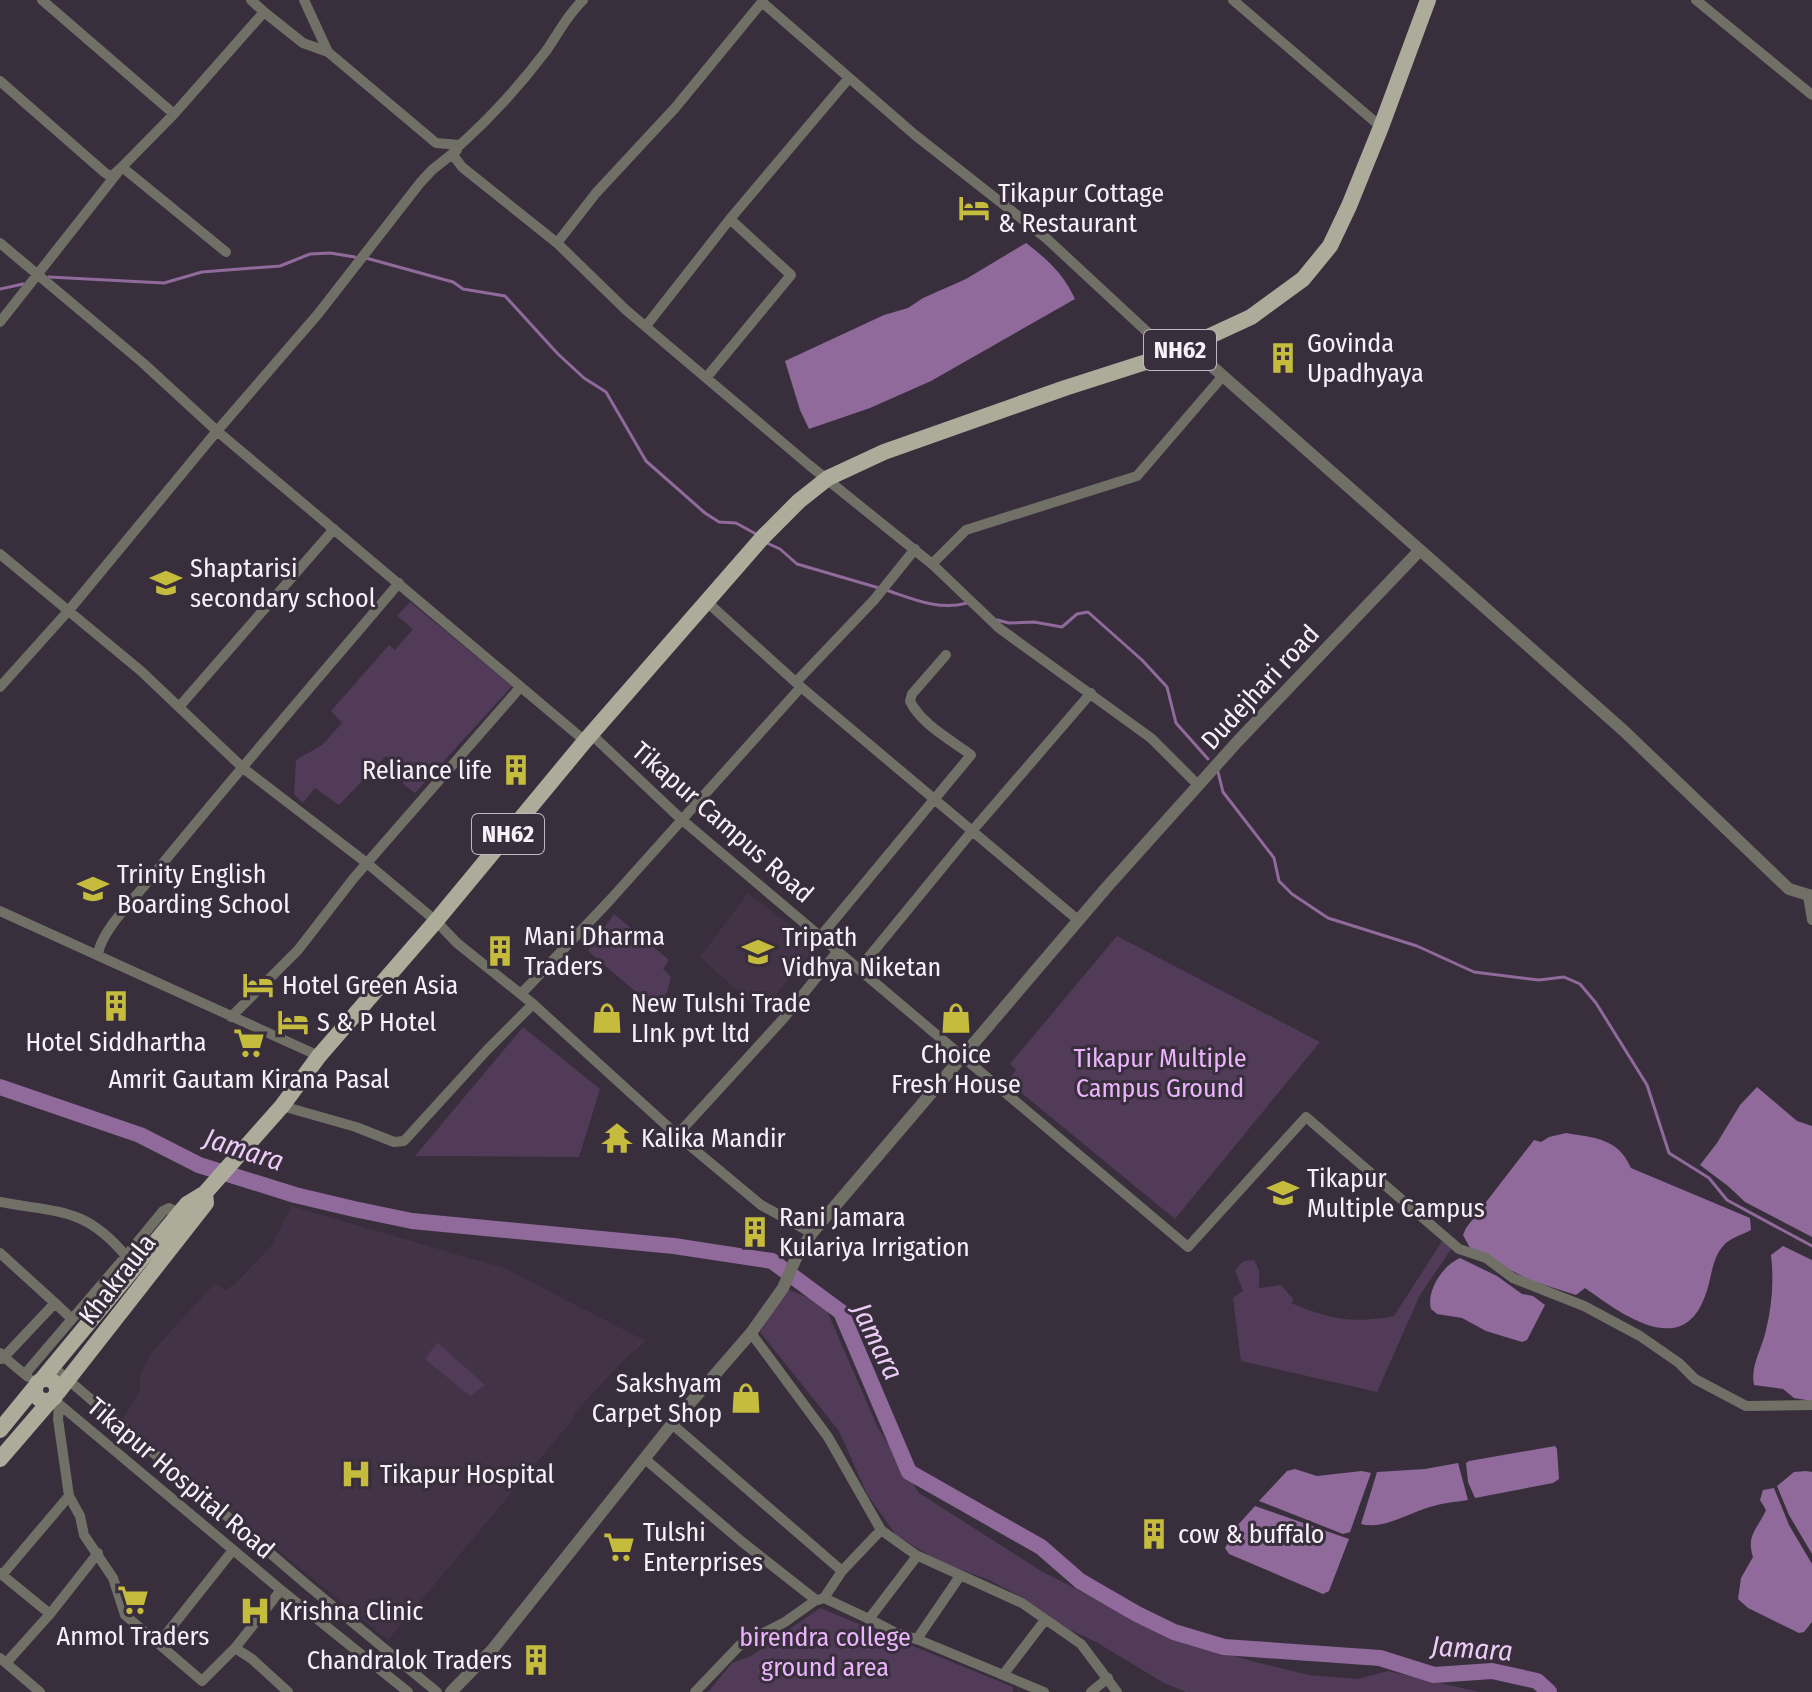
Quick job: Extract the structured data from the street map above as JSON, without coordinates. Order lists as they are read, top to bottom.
{
  "streets": {
    "main road": ["NH62", "Khakraula"],
    "street": ["Dudejhari road", "Tikapur Campus Road", "Tikapur Hospital Road"]
  },
  "crossings": [
    ["NH62", "Tikapur Campus Road"],
    ["NH62", "Khakraula"],
    ["NH62", "Tikapur Hospital Road"],
    ["Dudejhari road", "Tikapur Campus Road"],
    ["Khakraula", "Tikapur Hospital Road"]
  ],
  "water": ["Jamara"],
  "parks": ["Tikapur Multiple Campus Ground", "birendra college ground area"],
  "places": {
    "hotel": ["Tikapur Cottage & Restaurant", "Hotel Green Asia", "S & P Hotel"],
    "building": [
      "Govinda Upadhyaya",
      "Reliance life",
      "Mani Dharma Traders",
      "Hotel Siddhartha",
      "Rani Jamara Kulariya Irrigation",
      "cow & buffalo",
      "Chandralok Traders"
    ],
    "school or university": [
      "Shaptarisi secondary school",
      "Trinity English Boarding School",
      "Tripath Vidhya Niketan",
      "Tikapur Multiple Campus"
    ],
    "shop": ["New Tulshi Trade LInk pvt ltd", "Choice Fresh House", "Sakshyam Carpet Shop"],
    "supermarket": ["Amrit Gautam Kirana Pasal", "Tulshi Enterprises", "Anmol Traders"],
    "temple": ["Kalika Mandir"],
    "hospital": ["Tikapur Hospital", "Krishna Clinic"]
  }
}
